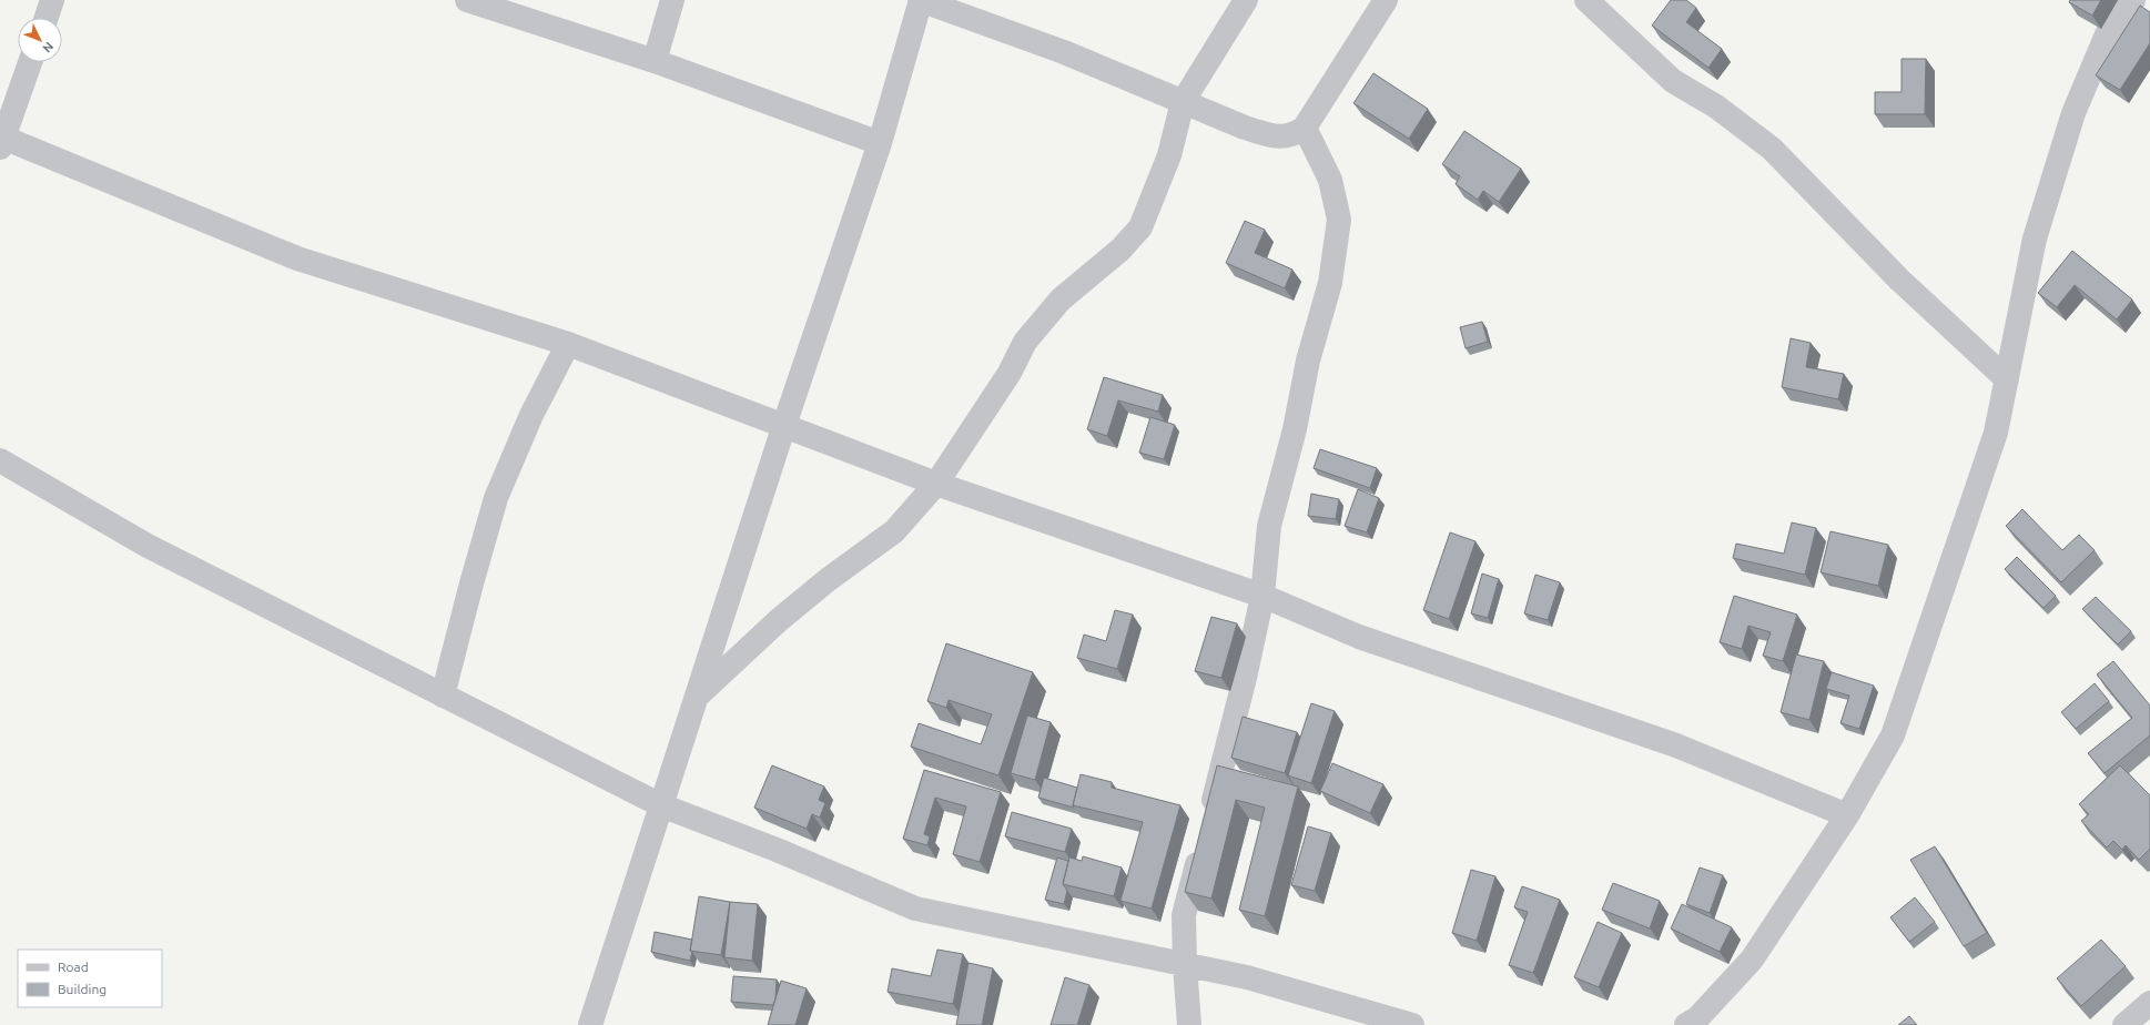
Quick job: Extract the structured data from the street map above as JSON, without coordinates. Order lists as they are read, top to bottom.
{
  "legend": ["Road", "Building"],
  "north": "bottom right"
}
